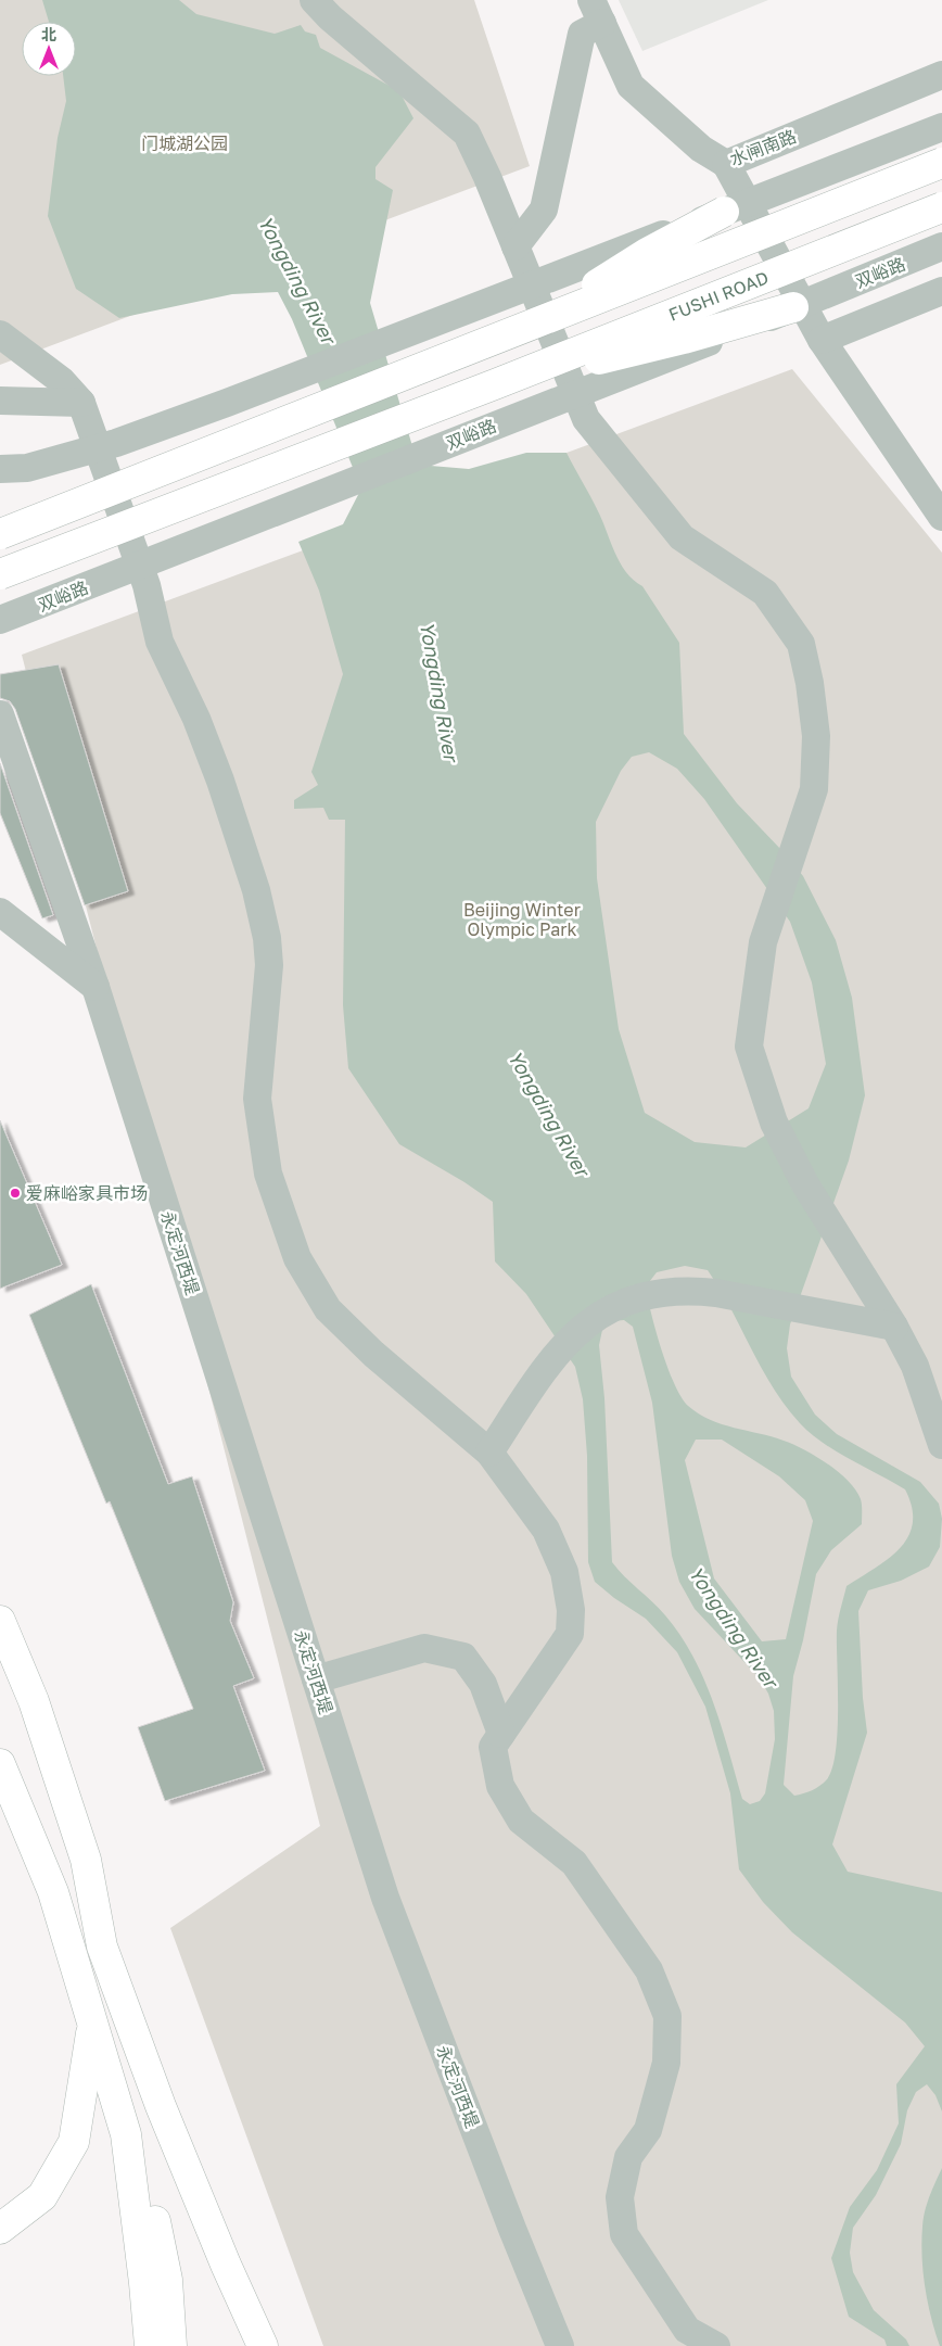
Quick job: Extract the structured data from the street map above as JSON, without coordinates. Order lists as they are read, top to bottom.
{
  "streets": {
    "highway": ["FUSHI ROAD"],
    "street": ["水闸南路", "双峪路", "永定河西堤"]
  },
  "water": ["Yongding River"],
  "parks": ["门城湖公园", "Beijing Winter Olympic Park"],
  "places": ["爱麻峪家具市场"],
  "north": "top"
}
